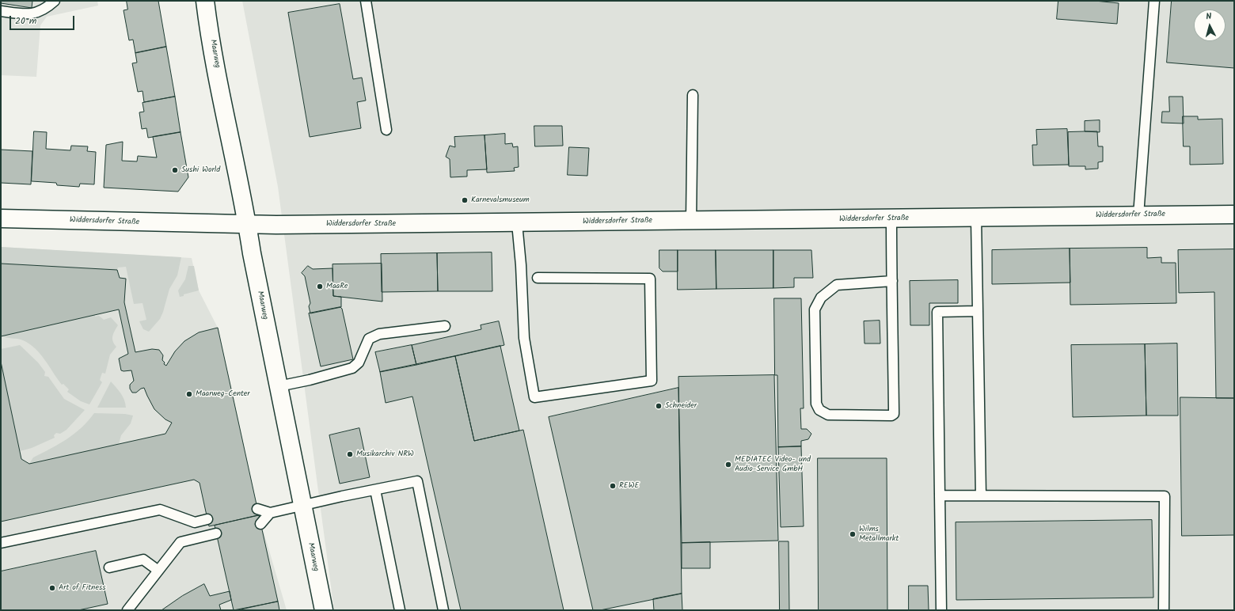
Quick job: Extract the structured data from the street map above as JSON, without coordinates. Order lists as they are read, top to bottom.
{
  "streets": {
    "main road": ["Maarweg", "Widdersdorfer Straße"]
  },
  "crossings": [
    ["Maarweg", "Widdersdorfer Straße"]
  ],
  "places": [
    "Sushi World",
    "Karnevalsmuseum",
    "MaaRe",
    "Maarweg-Center",
    "Schneider",
    "Musikarchiv NRW",
    "MEDIATEC Video- und Audio-Service GmbH",
    "REWE",
    "Wilms Metallmarkt",
    "Art of Fitness"
  ],
  "scale_bar": "20 m",
  "north": "top"
}
